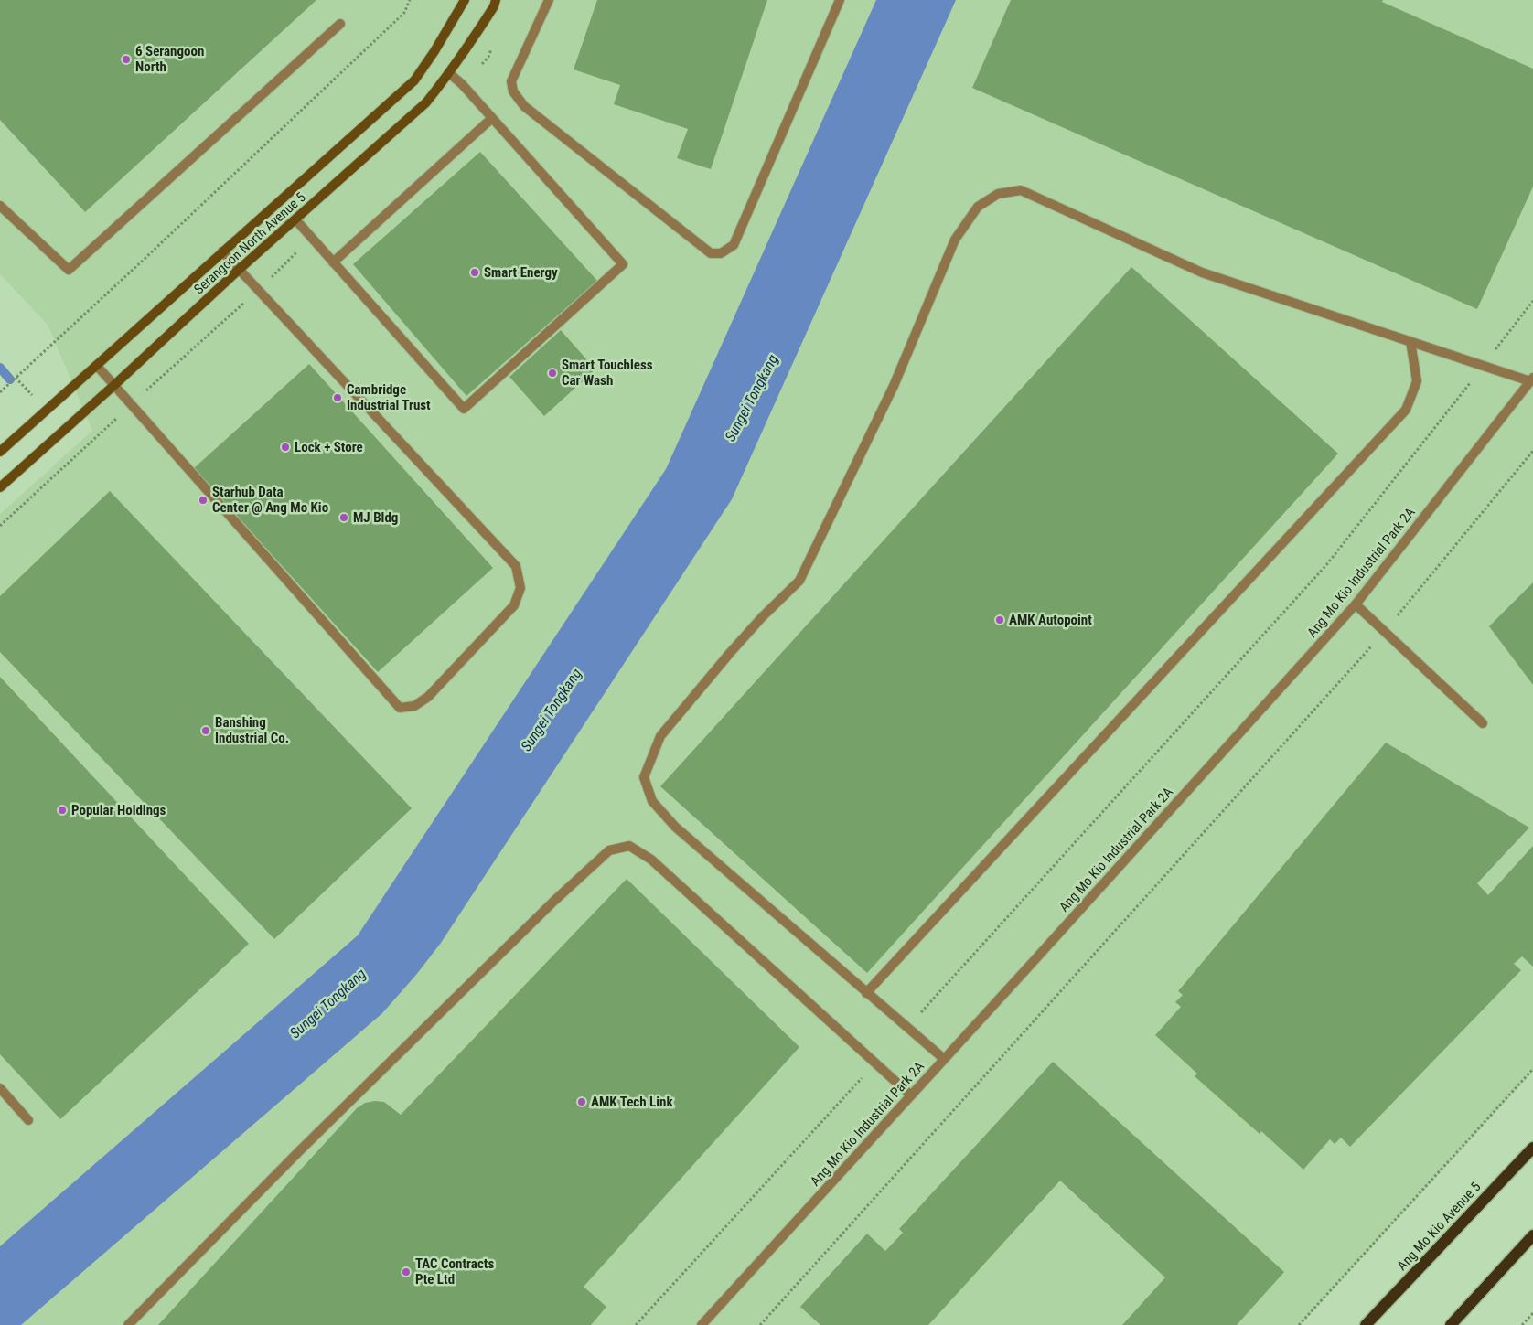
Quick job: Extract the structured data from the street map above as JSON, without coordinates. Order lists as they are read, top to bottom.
{
  "streets": {
    "main road": ["Ang Mo Kio Avenue 5"],
    "street": ["Serangoon North Avenue 5", "Ang Mo Kio Industrial Park 2A"]
  },
  "water": ["Sungei Tongkang"],
  "places": [
    "6 Serangoon North",
    "Smart Energy",
    "Smart Touchless Car Wash",
    "Cambridge Industrial Trust",
    "Lock + Store",
    "Starhub Data Center @ Ang Mo Kio",
    "MJ Bldg",
    "AMK Autopoint",
    "Banshing Industrial Co.",
    "Popular Holdings",
    "AMK Tech Link",
    "TAC Contracts Pte Ltd"
  ]
}
